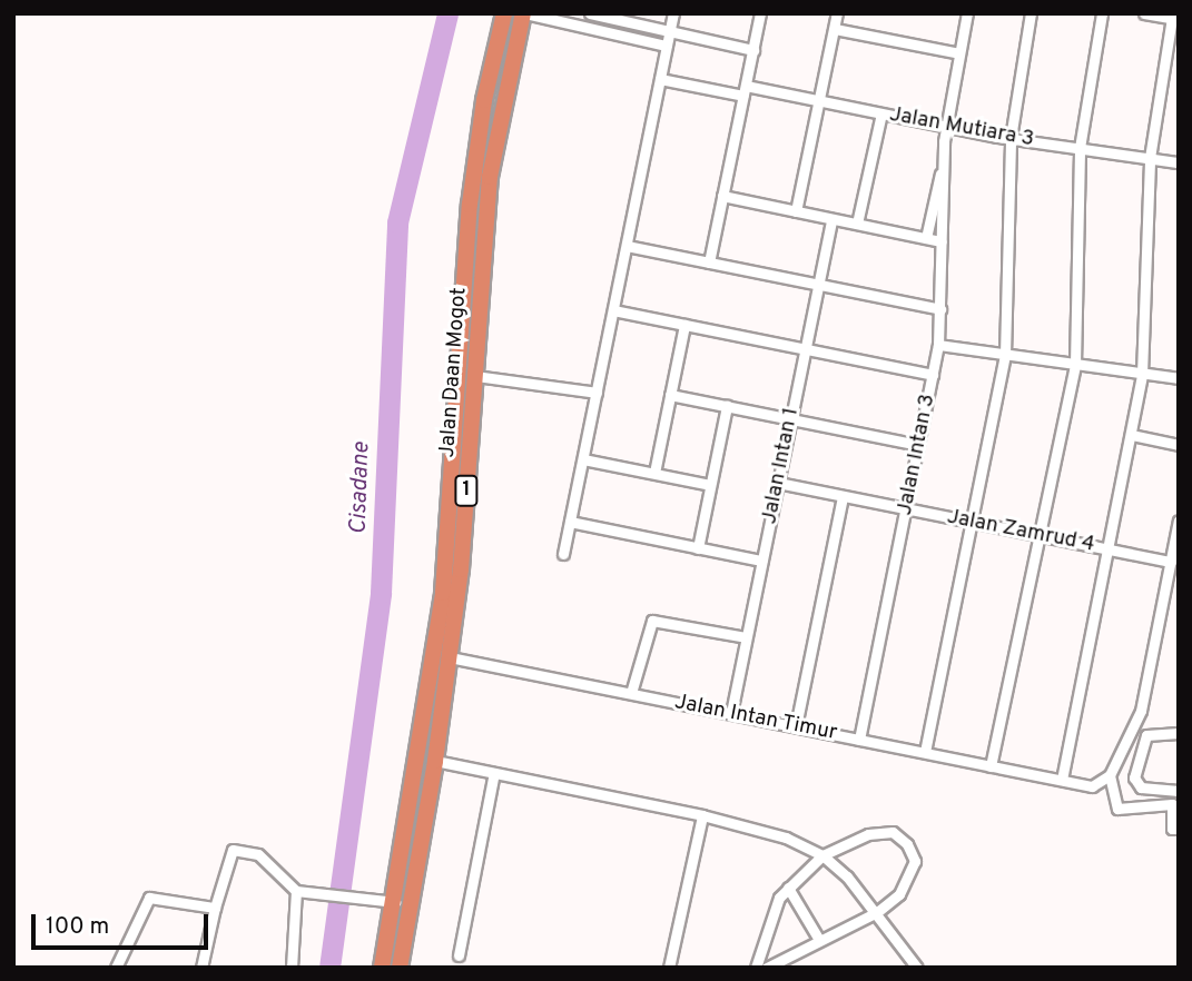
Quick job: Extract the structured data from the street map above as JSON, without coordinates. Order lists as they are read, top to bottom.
{
  "streets": {
    "highway": ["Jalan Daan Mogot", "1"],
    "street": [
      "Jalan Mutiara 3",
      "Jalan Intan 3",
      "Jalan Intan 1",
      "Jalan Zamrud 4",
      "Jalan Intan Timur"
    ]
  },
  "crossings": [
    ["Jalan Daan Mogot", "Jalan Intan Timur"],
    ["Jalan Intan 3", "Jalan Zamrud 4"],
    ["Jalan Intan 3", "Jalan Intan Timur"],
    ["Jalan Intan 1", "Jalan Zamrud 4"],
    ["Jalan Intan 1", "Jalan Intan Timur"]
  ],
  "water": ["Cisadane"],
  "scale_bar": "100 m"
}
